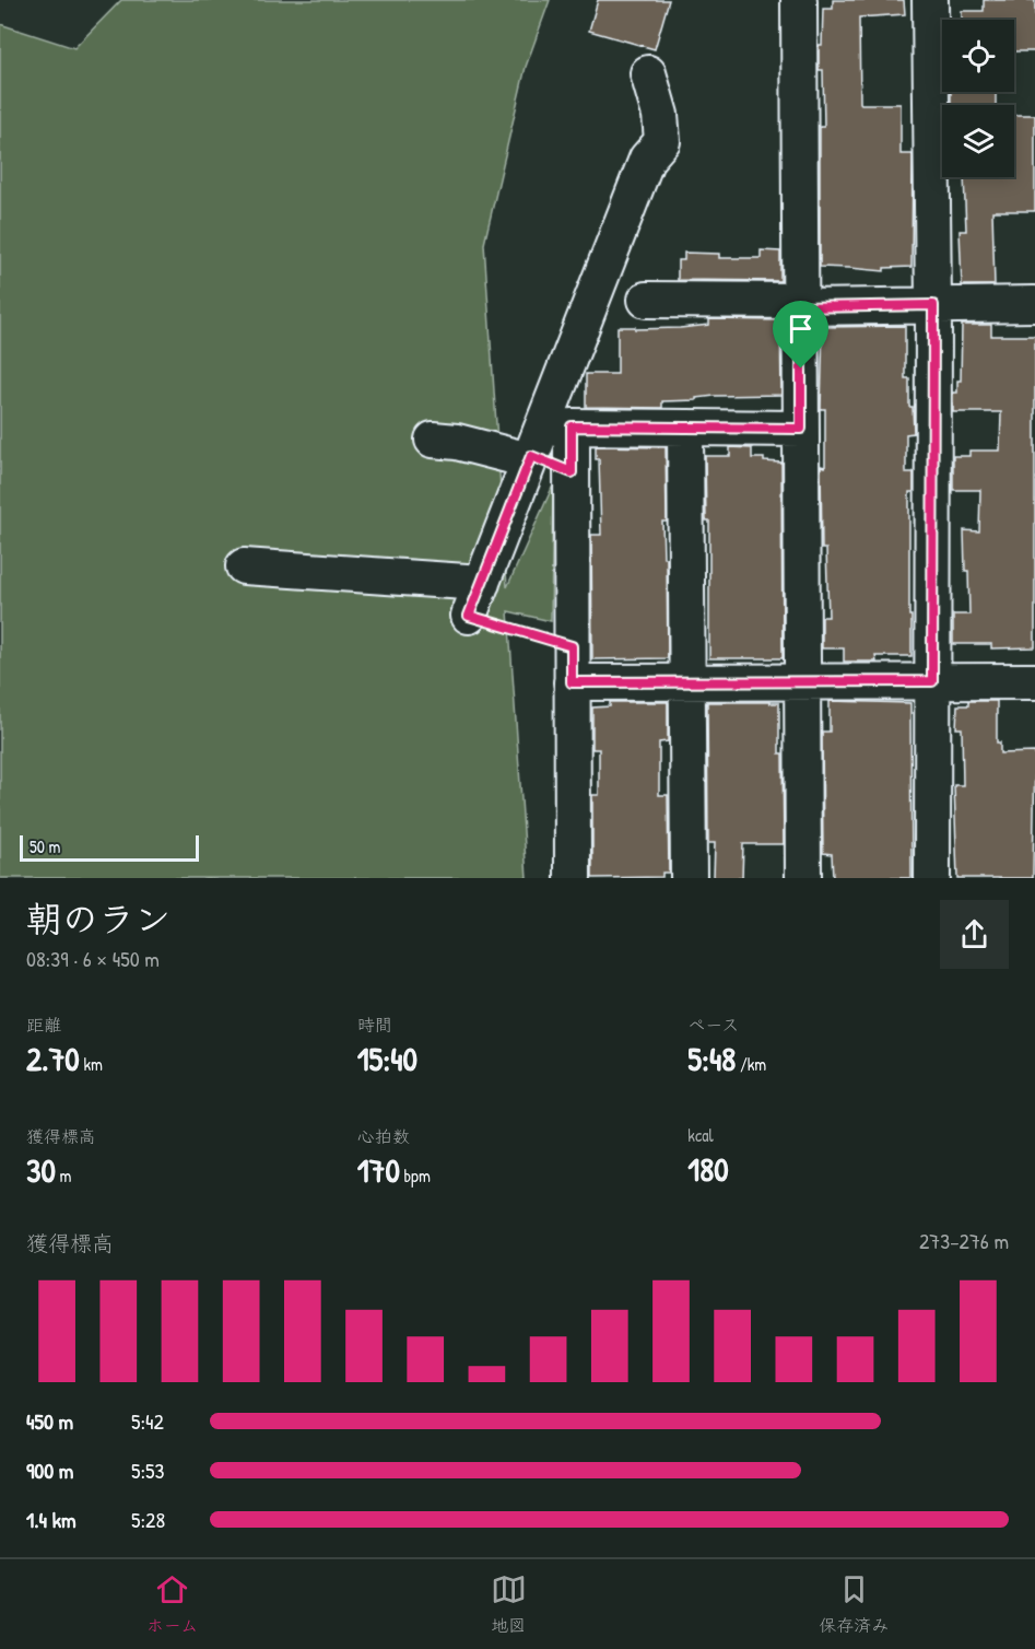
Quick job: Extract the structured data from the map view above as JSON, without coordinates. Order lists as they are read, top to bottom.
{
  "scale_bar": "50 m",
  "page": {
    "scale": "50 m",
    "heading": ["朝のラン", "08:39 · 6 × 450 m"],
    "stats": [
      ["距離", "2.70 km"],
      ["時間", "15:40"],
      ["ペース", "5:48 /km"],
      ["獲得標高", "30 m"],
      ["心拍数", "170 bpm"],
      ["kcal", "180"]
    ],
    "chart": ["獲得標高", "273–276 m"],
    "list": [
      {
        "name": "450 m",
        "note": "5:42"
      },
      {
        "name": "900 m",
        "note": "5:53"
      },
      {
        "name": "1.4 km",
        "note": "5:28"
      }
    ],
    "tabs": ["ホーム", "地図", "保存済み"]
  }
}
